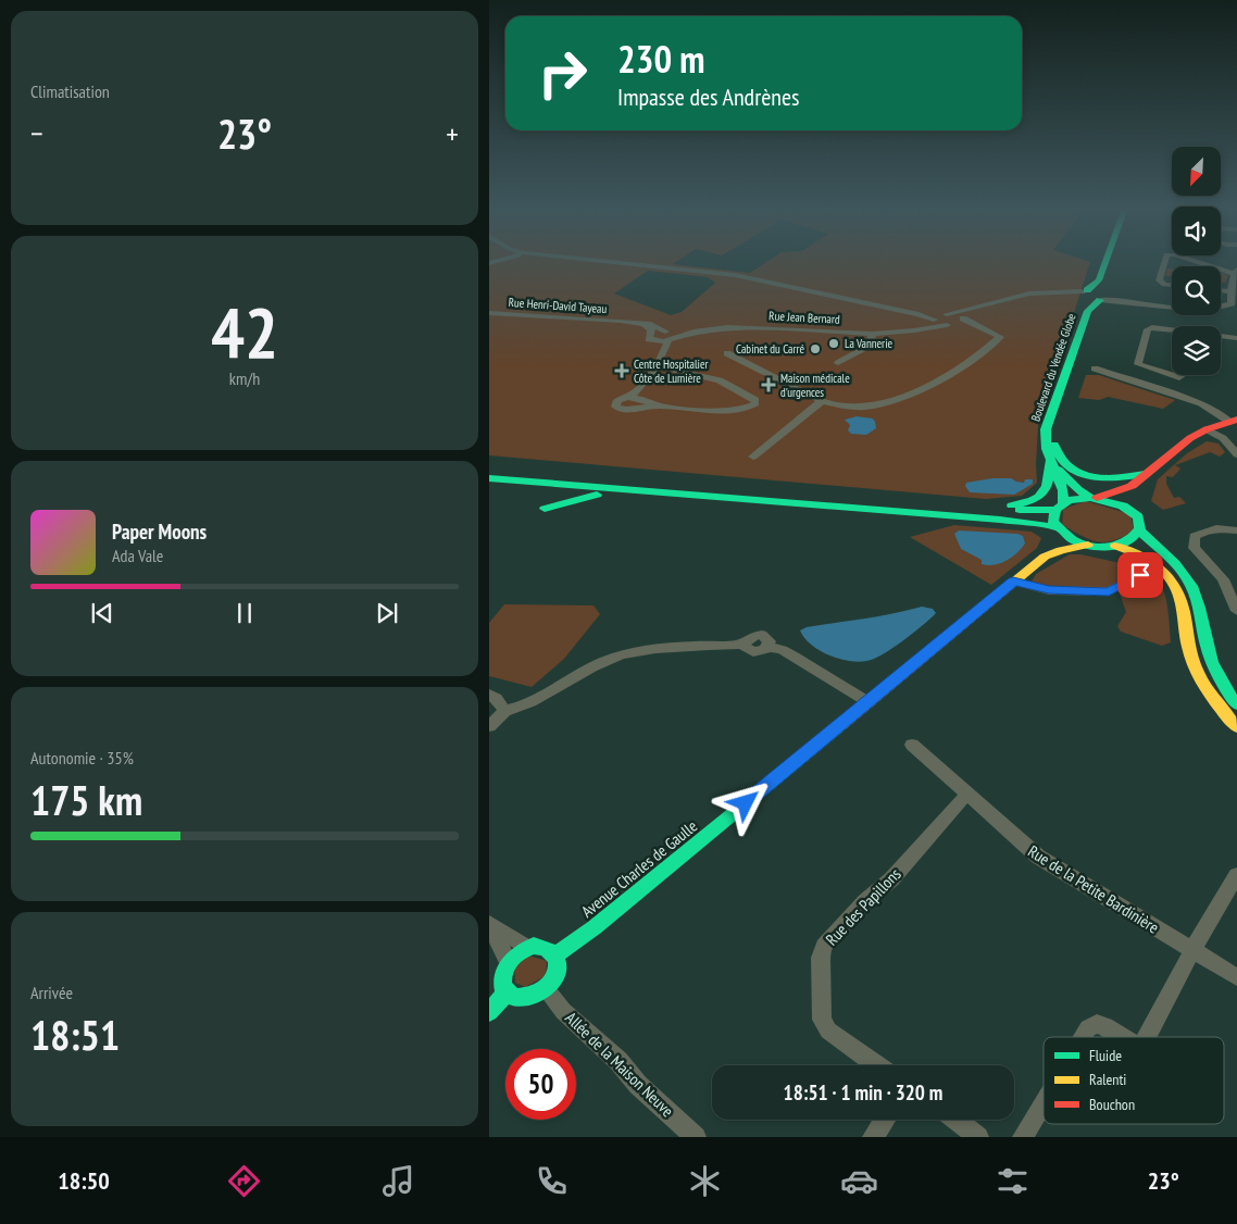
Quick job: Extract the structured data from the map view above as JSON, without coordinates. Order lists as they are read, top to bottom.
{
  "streets": {
    "main road": ["Boulevard du Vendée Globe", "Avenue Charles de Gaulle"],
    "street": [
      "Rue Henri-David Tayeau",
      "Rue Jean Bernard",
      "Rue de la Petite Bardinière",
      "Rue des Papillons",
      "Allée de la Maison Neuve"
    ]
  },
  "crossings": [
    ["Avenue Charles de Gaulle", "Allée de la Maison Neuve"],
    ["Rue de la Petite Bardinière", "Rue des Papillons"]
  ],
  "places": {
    "other": ["La Vannerie", "Cabinet du Carré"],
    "health": ["Centre Hospitalier Côte de Lumière", "Maison médicale d'urgences"]
  },
  "legend": ["Fluide", "Ralenti", "Bouchon"],
  "north": "bottom left",
  "page": {
    "tile": [
      "Climatisation",
      ["42", "km/h"],
      ["Autonomie · 35%", "175 km"],
      ["Arrivée", "18:51"]
    ],
    "turn": ["230 m", "Impasse des Andrènes"],
    "heat": ["−", "23°", "+"],
    "song": ["Paper Moons", "Ada Vale"],
    "limit": "50",
    "trip": "18:51 · 1 min · 320 m",
    "tabs": ["18:50", "23°"]
  }
}
